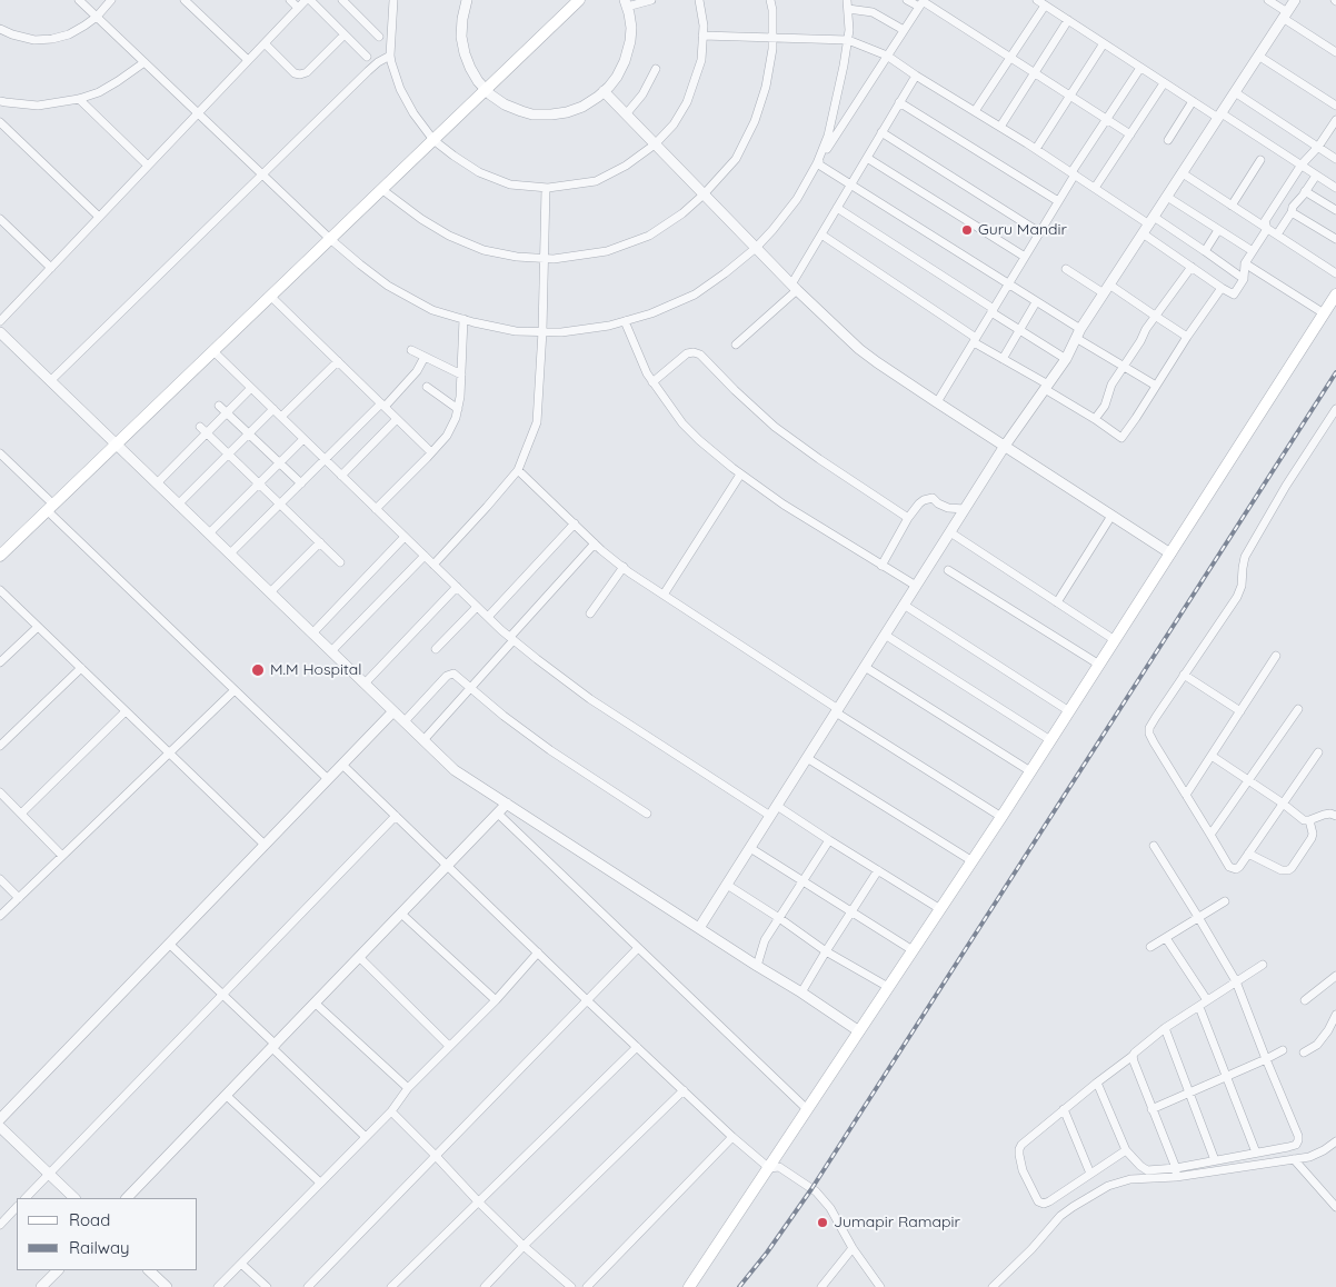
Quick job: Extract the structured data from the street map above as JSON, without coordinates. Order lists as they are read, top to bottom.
{
  "places": ["Guru Mandir", "M.M Hospital", "Jumapir Ramapir"],
  "legend": ["Road", "Railway"]
}
